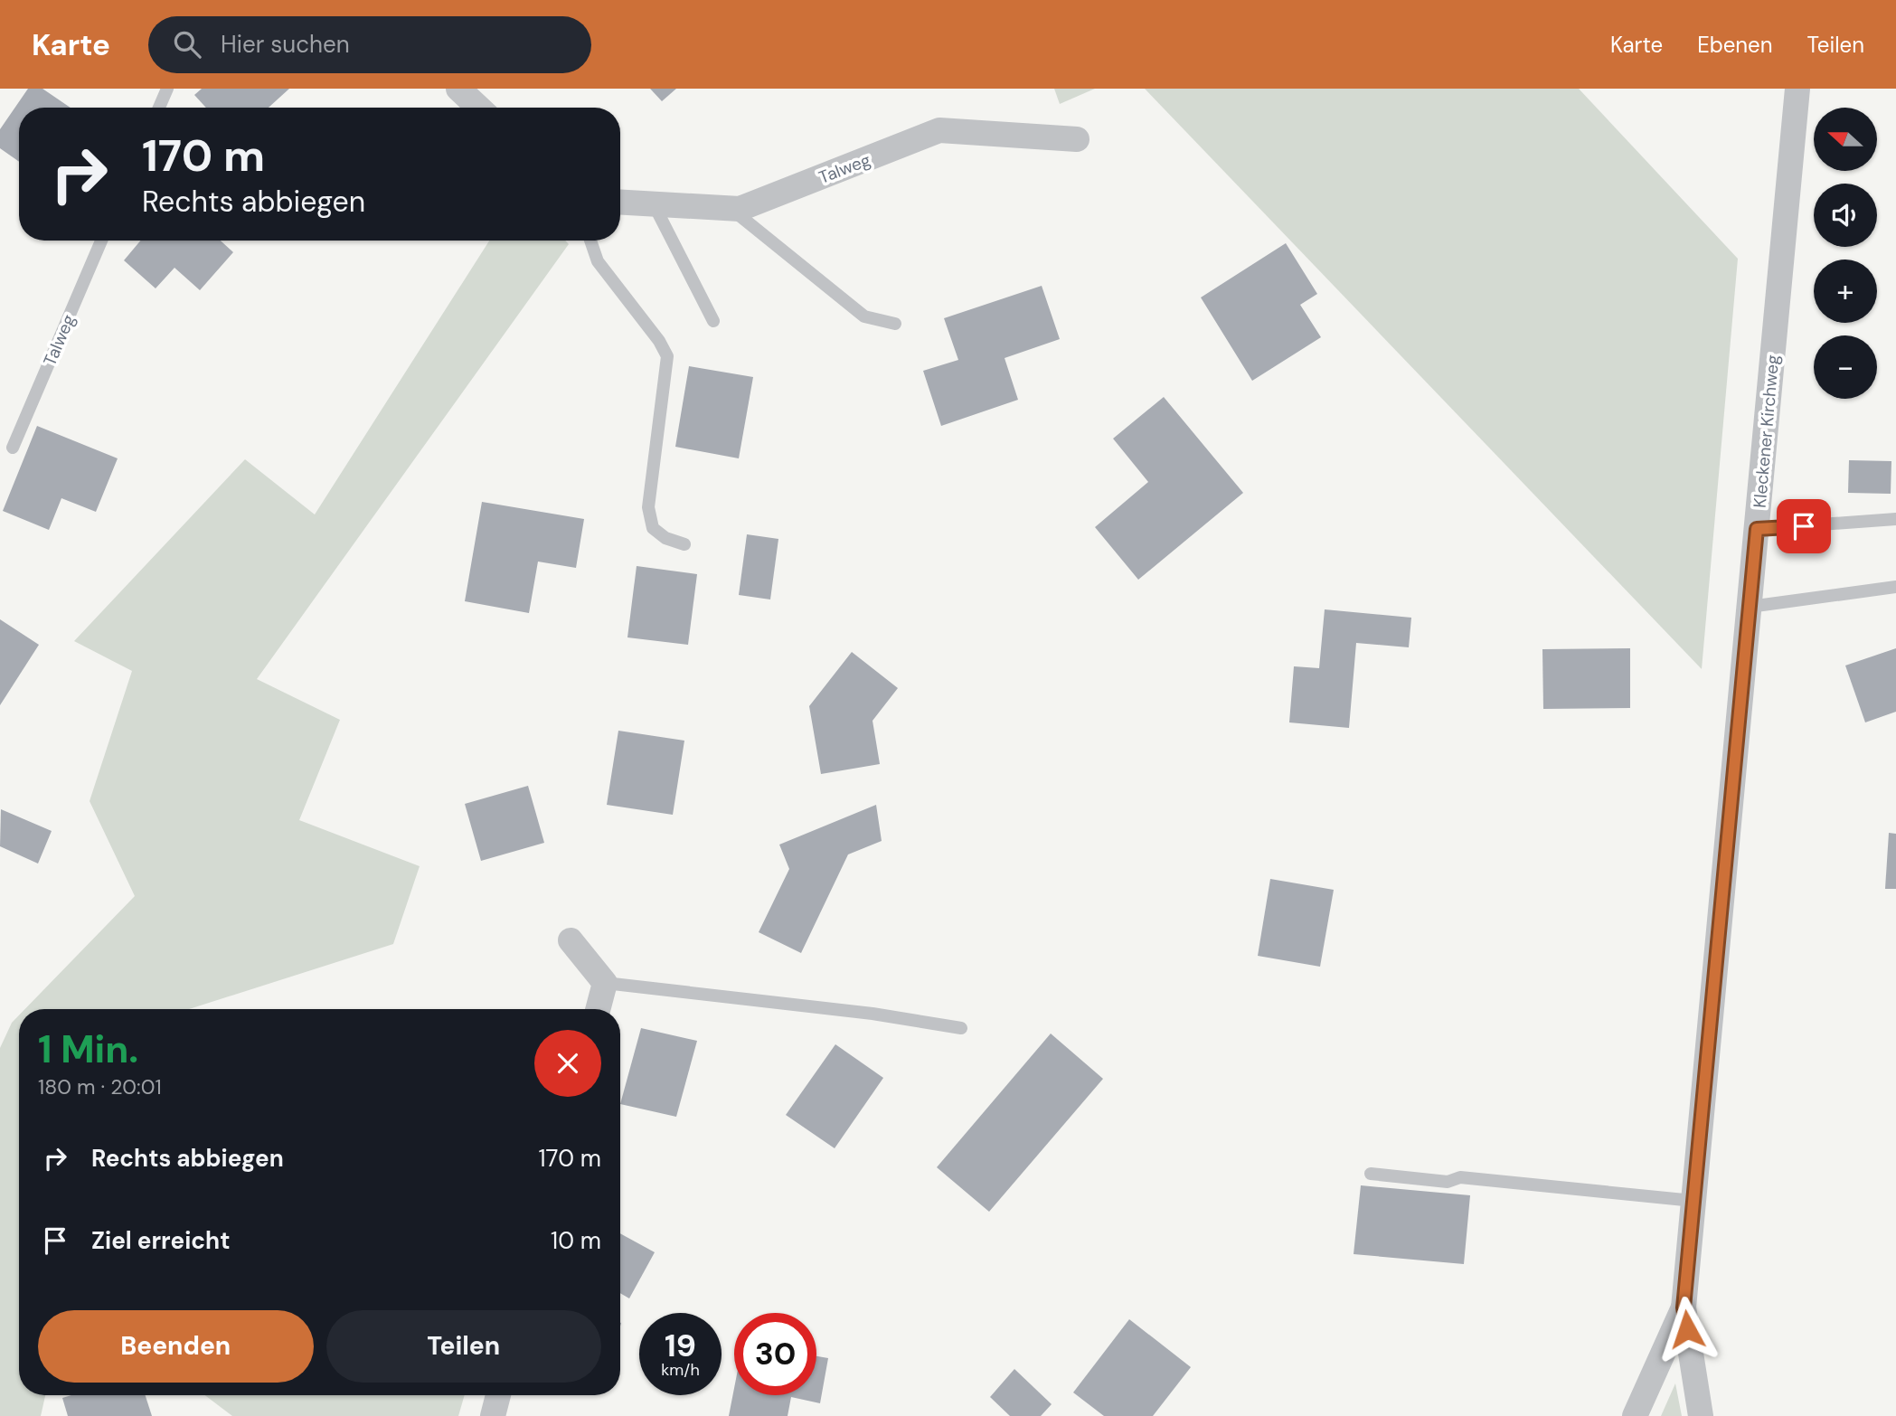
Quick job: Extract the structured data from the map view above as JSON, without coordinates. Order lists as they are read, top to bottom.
{
  "streets": {
    "street": ["Talweg", "Kleckener Kirchweg"]
  },
  "north": "left",
  "page": {
    "header": "Karte",
    "search": "Hier suchen",
    "nav": ["Karte", "Ebenen", "Teilen"],
    "map_buttons": ["+", "−"],
    "turn": ["170 m", "Rechts abbiegen"],
    "heading": ["1 Min.", "180 m · 20:01"],
    "list": [
      {
        "name": "Rechts abbiegen",
        "value": "170 m"
      },
      {
        "name": "Ziel erreicht",
        "value": "10 m"
      }
    ],
    "buttons": ["Beenden", "Teilen"],
    "speed": "19 km/h",
    "limit": "30"
  }
}
